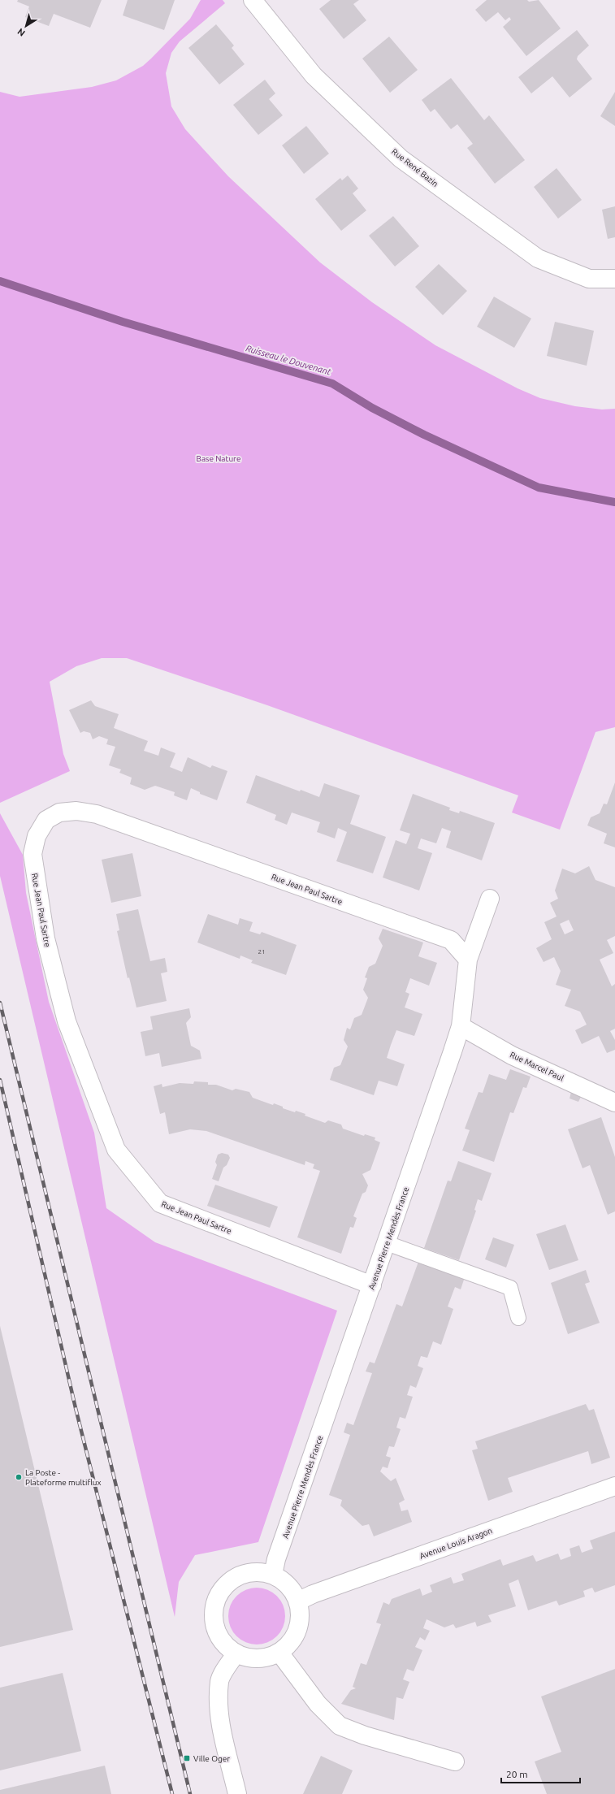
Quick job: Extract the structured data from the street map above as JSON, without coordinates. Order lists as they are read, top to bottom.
{
  "streets": {
    "street": [
      "Rue René Bazin",
      "Rue Jean Paul Sartre",
      "Rue Marcel Paul",
      "Avenue Pierre Mendès France",
      "Avenue Louis Aragon"
    ]
  },
  "crossings": [
    ["Rue Jean Paul Sartre", "Avenue Pierre Mendès France"],
    ["Rue Marcel Paul", "Avenue Pierre Mendès France"],
    ["Avenue Pierre Mendès France", "Avenue Louis Aragon"]
  ],
  "water": ["Ruisseau le Douvenant"],
  "parks": ["Base Nature"],
  "places": {
    "other": ["La Poste - Plateforme multiflux"],
    "transit": ["Ville Oger"]
  },
  "house_numbers": ["21"],
  "scale_bar": "20 m",
  "north": "bottom left"
}
